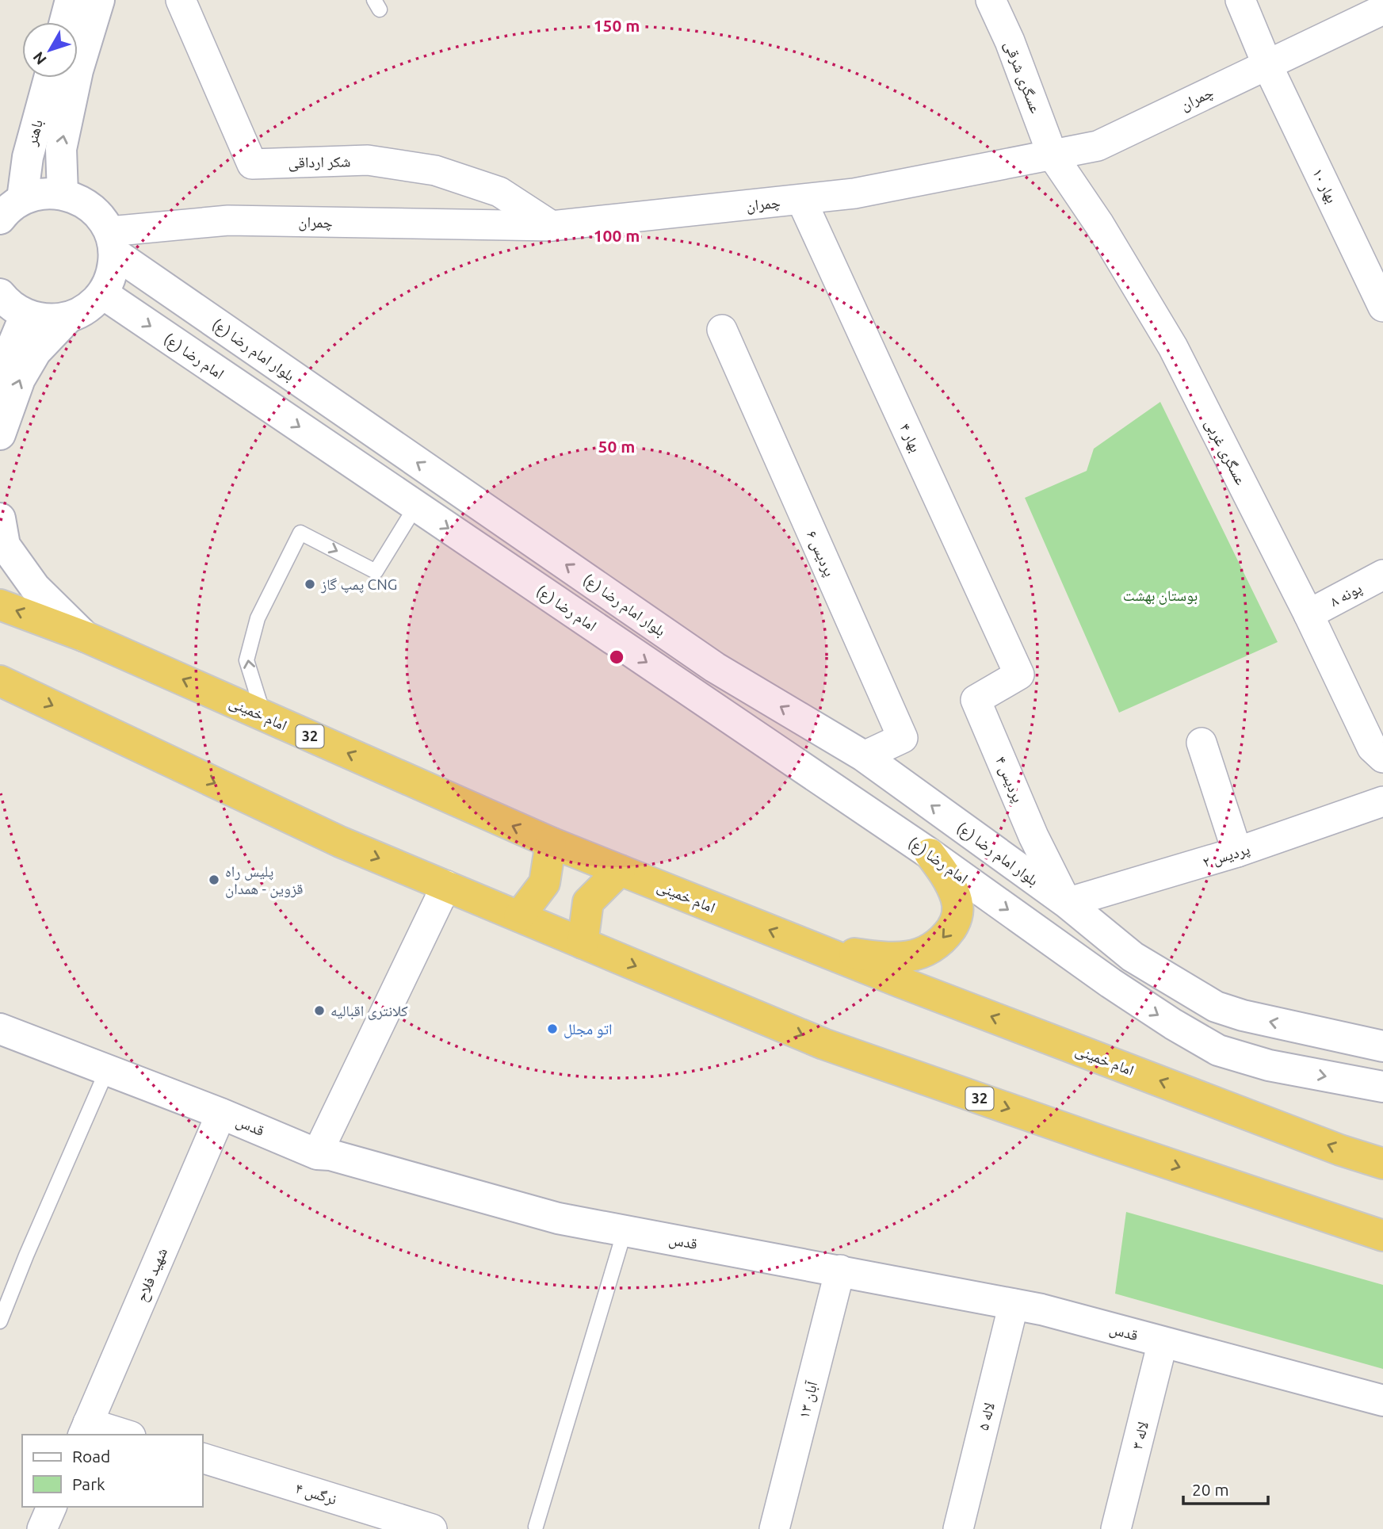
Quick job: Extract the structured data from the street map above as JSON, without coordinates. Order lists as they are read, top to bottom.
{
  "streets": {
    "highway": ["امام خمینی", "32"],
    "main road": [
      "باهنر",
      "بلوار امام رضا (ع)",
      "امام رضا (ع)",
      "قدس"
    ],
    "street": [
      "عسگری شرقی",
      "چمران",
      "شکر ارداقی",
      "بهار ۱۰",
      "بهار ۴",
      "عسگری غربی",
      "پردیس ۶",
      "پونه ۸",
      "پردیس ۴",
      "پردیس ۲",
      "شهید فلاح",
      "۱۳ آبان",
      "لاله ۵",
      "لاله ۳",
      "نرگس ۴"
    ]
  },
  "crossings": [
    ["عسگری شرقی", "چمران"],
    ["عسگری شرقی", "عسگری غربی"],
    ["چمران", "شکر ارداقی"],
    ["چمران", "بهار ۱۰"],
    ["چمران", "بلوار امام رضا (ع)"],
    ["چمران", "بهار ۴"],
    ["چمران", "عسگری غربی"],
    ["بلوار امام رضا (ع)", "پردیس ۶"],
    ["بلوار امام رضا (ع)", "پردیس ۴"],
    ["بلوار امام رضا (ع)", "پردیس ۲"],
    ["بهار ۴", "پردیس ۴"],
    ["عسگری غربی", "پونه ۸"],
    ["پردیس ۴", "پردیس ۲"],
    ["قدس", "شهید فلاح"],
    ["قدس", "۱۳ آبان"],
    ["قدس", "لاله ۵"],
    ["قدس", "لاله ۳"]
  ],
  "one_way": ["بلوار امام رضا (ع)", "امام رضا (ع)"],
  "parks": ["بوستان بهشت"],
  "places": [
    "پمپ گاز CNG",
    "پلیس راه قزوین - همدان",
    "کلانتری اقبالیه",
    "اتو مجلل"
  ],
  "legend": ["Road", "Park"],
  "scale_bar": "20 m",
  "north": "bottom left",
  "rings": ["150 m", "100 m", "50 m"]
}
